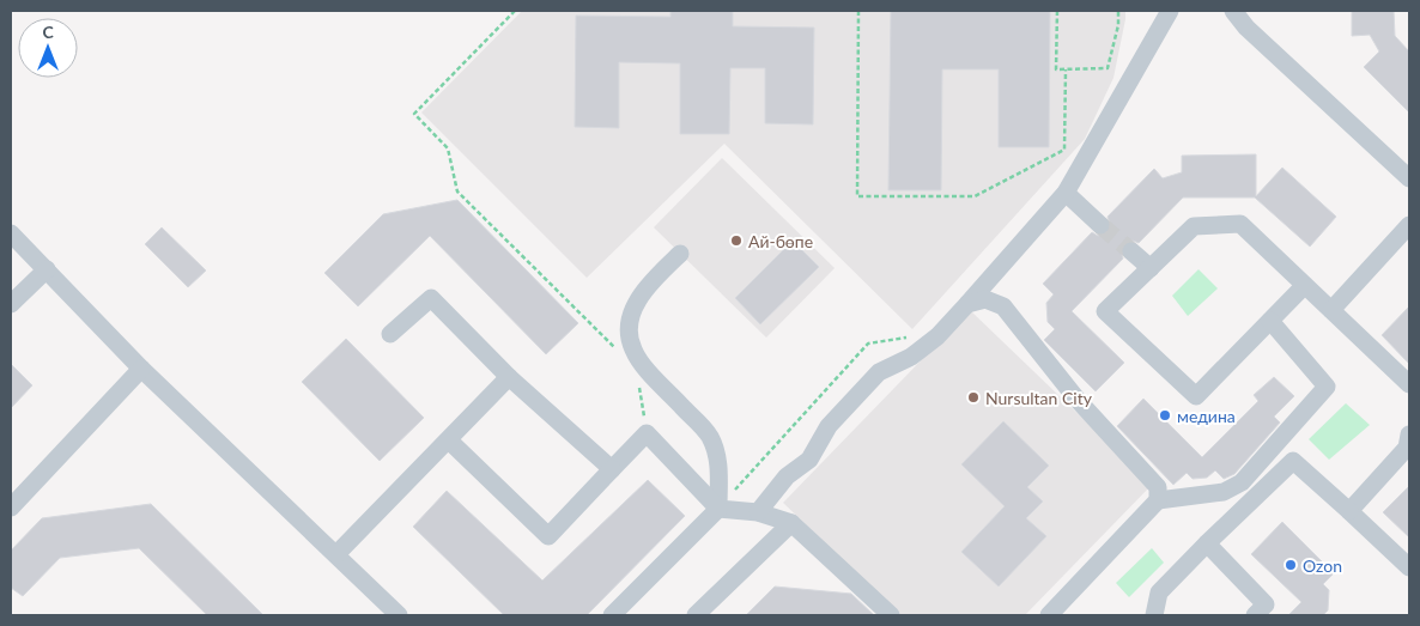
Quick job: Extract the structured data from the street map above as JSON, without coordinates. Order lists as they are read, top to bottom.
{
  "places": [
    "Ай-бөпе",
    "Nursultan City",
    "медина",
    "Ozon"
  ],
  "north": "top"
}
